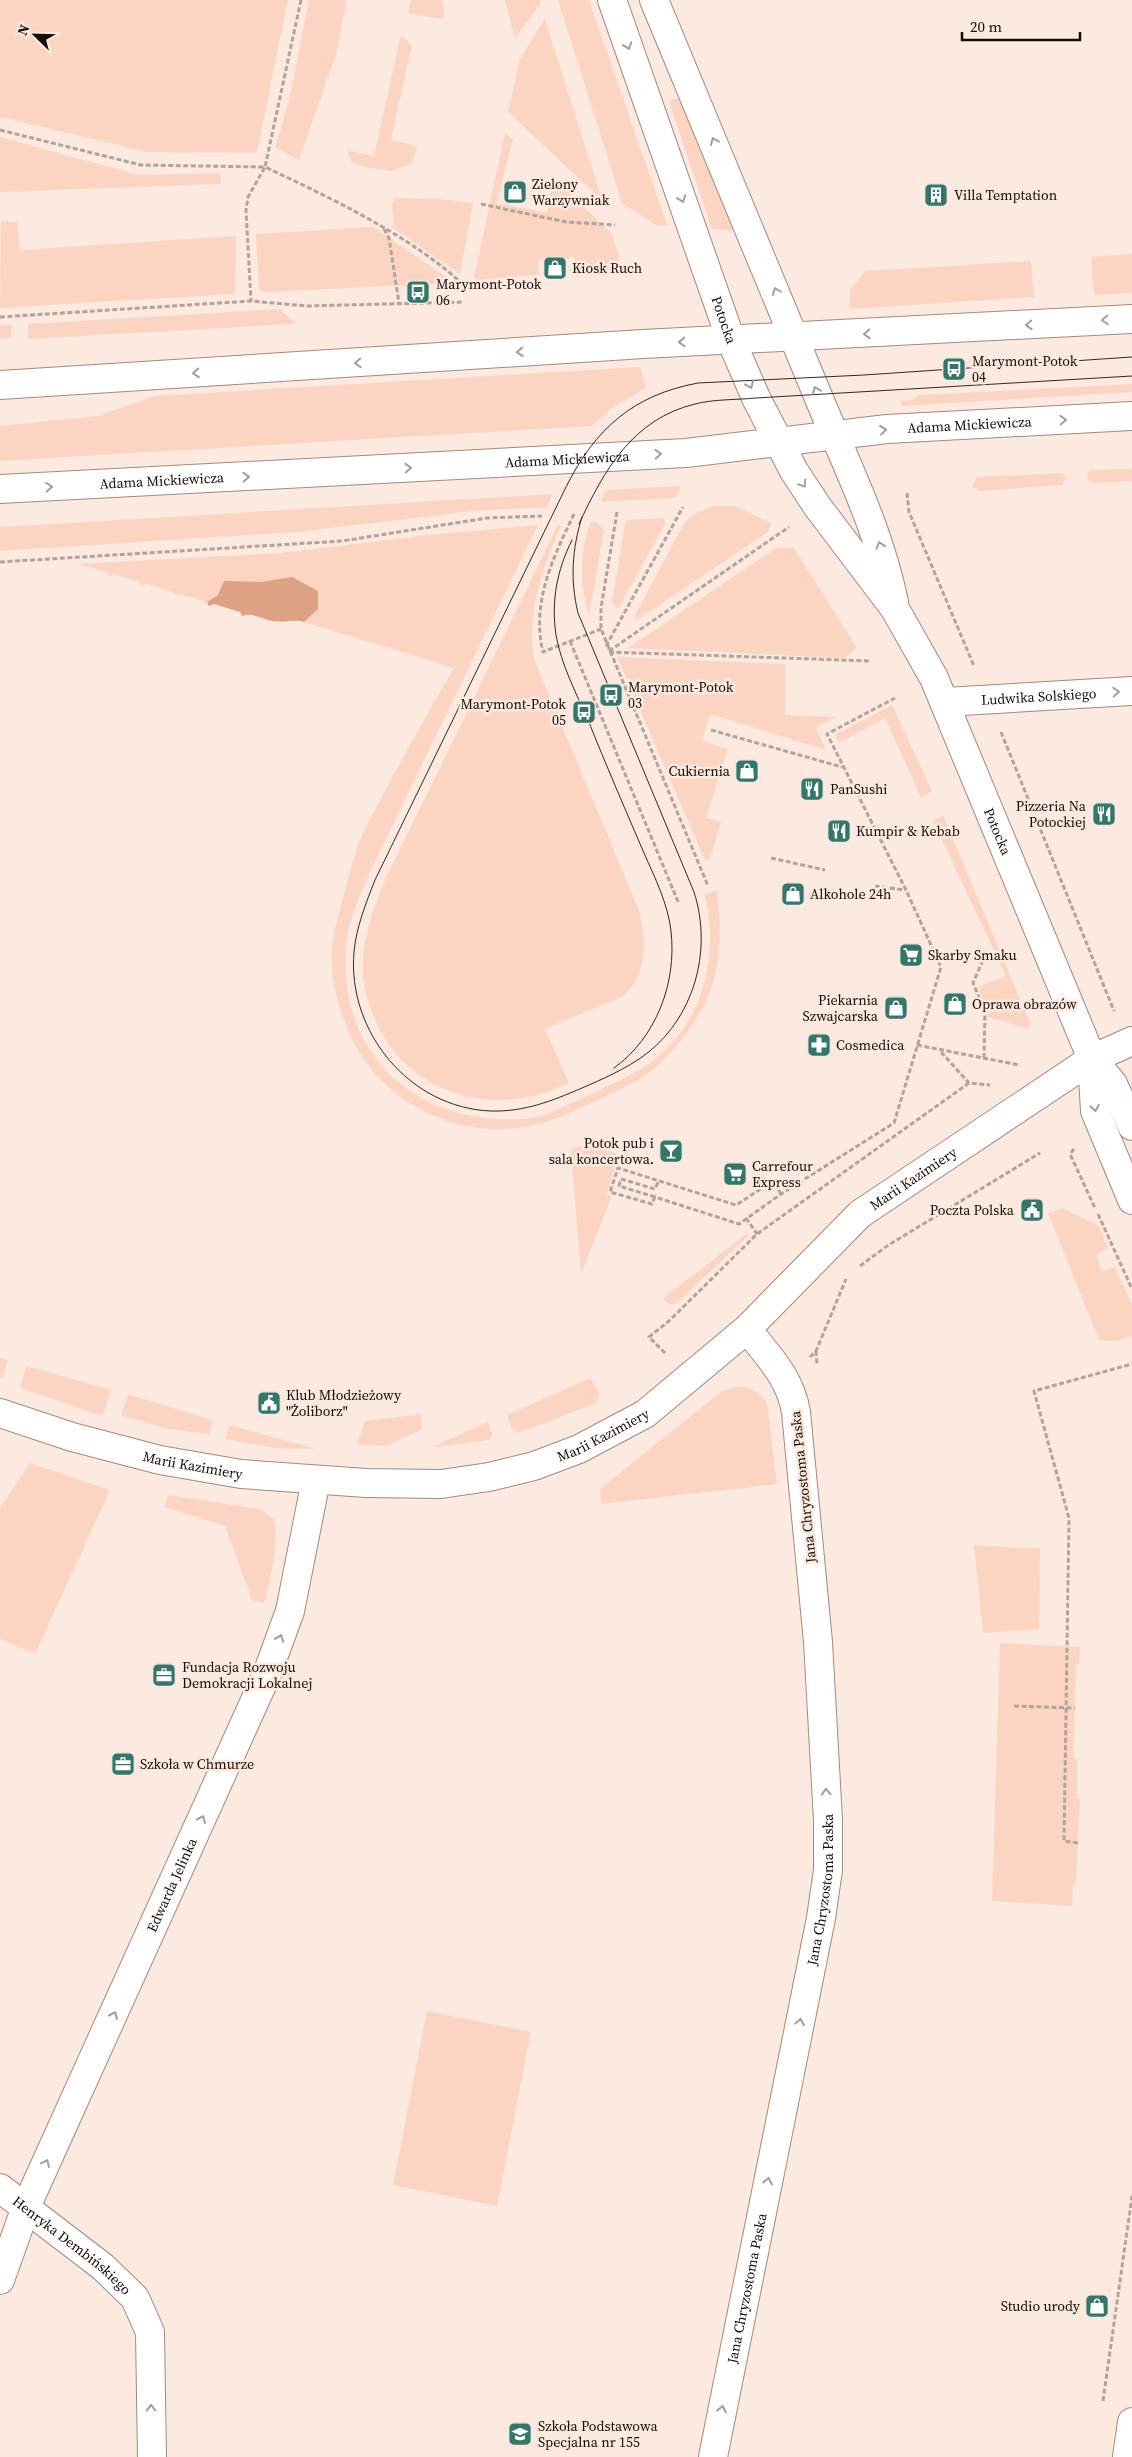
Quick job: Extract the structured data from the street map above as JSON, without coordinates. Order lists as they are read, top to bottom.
{
  "streets": {
    "street": [
      "Potocka",
      "Adama Mickiewicza",
      "Ludwika Solskiego",
      "Marii Kazimiery",
      "Jana Chryzostoma Paska",
      "Edwarda Jelinka",
      "Henryka Dembińskiego"
    ]
  },
  "crossings": [
    ["Potocka", "Adama Mickiewicza"],
    ["Potocka", "Ludwika Solskiego"],
    ["Potocka", "Marii Kazimiery"],
    ["Marii Kazimiery", "Jana Chryzostoma Paska"],
    ["Marii Kazimiery", "Edwarda Jelinka"],
    ["Edwarda Jelinka", "Henryka Dembińskiego"]
  ],
  "one_way": [
    "Ludwika Solskiego",
    "Jana Chryzostoma Paska",
    "Edwarda Jelinka",
    "Henryka Dembińskiego"
  ],
  "places": {
    "shop": [
      "Zielony Warzywniak",
      "Kiosk Ruch",
      "Cukiernia",
      "Alkohole 24h",
      "Oprawa obrazów",
      "Piekarnia Szwajcarska",
      "Studio urody"
    ],
    "building": ["Villa Temptation"],
    "bus stop": [
      "Marymont-Potok 06",
      "Marymont-Potok 04",
      "Marymont-Potok 03",
      "Marymont-Potok 05"
    ],
    "restaurant": ["PanSushi", "Pizzeria Na Potockiej", "Kumpir & Kebab"],
    "supermarket": ["Skarby Smaku", "Carrefour Express"],
    "pharmacy": ["Cosmedica"],
    "bar": ["Potok pub i sala koncertowa."],
    "public building": ["Poczta Polska", "Klub Młodzieżowy \"Żoliborz\""],
    "office": ["Fundacja Rozwoju Demokracji Lokalnej", "Szkoła w Chmurze"],
    "school or university": ["Szkoła Podstawowa Specjalna nr 155"]
  },
  "scale_bar": "20 m",
  "north": "top left"
}
